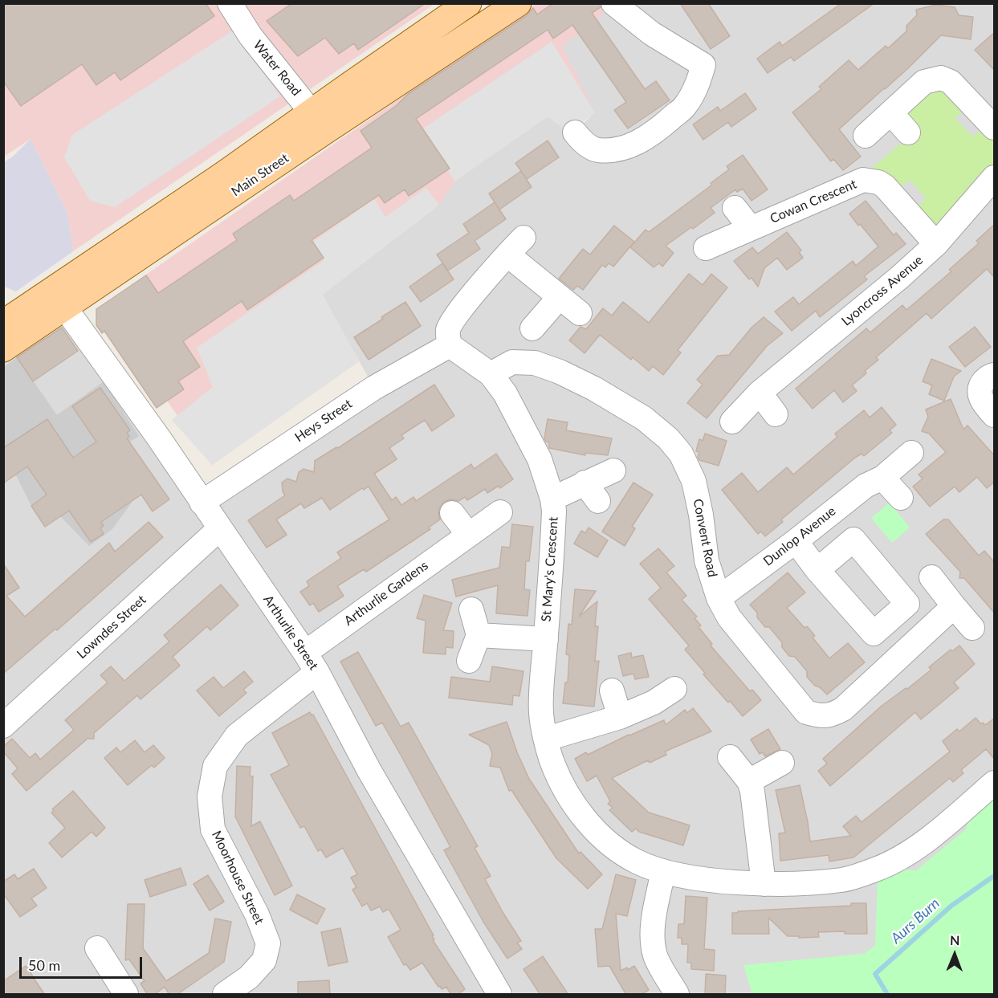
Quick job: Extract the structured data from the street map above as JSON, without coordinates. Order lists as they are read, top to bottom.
{
  "streets": {
    "main road": ["Main Street"],
    "street": [
      "Water Road",
      "Cowan Crescent",
      "Lyoncross Avenue",
      "Heys Street",
      "Dunlop Avenue",
      "Convent Road",
      "St Mary's Crescent",
      "Arthurlie Gardens",
      "Lowndes Street",
      "Arthurlie Street",
      "Moorhouse Street"
    ]
  },
  "crossings": [
    ["Water Road", "Main Street"],
    ["Main Street", "Arthurlie Street"],
    ["Cowan Crescent", "Lyoncross Avenue"],
    ["Heys Street", "St Mary's Crescent"],
    ["Heys Street", "Arthurlie Street"],
    ["Dunlop Avenue", "Convent Road"],
    ["Convent Road", "St Mary's Crescent"],
    ["Arthurlie Gardens", "Arthurlie Street"],
    ["Lowndes Street", "Arthurlie Street"],
    ["Arthurlie Street", "Moorhouse Street"]
  ],
  "water": ["Aurs Burn"],
  "scale_bar": "50 m",
  "north": "top"
}
